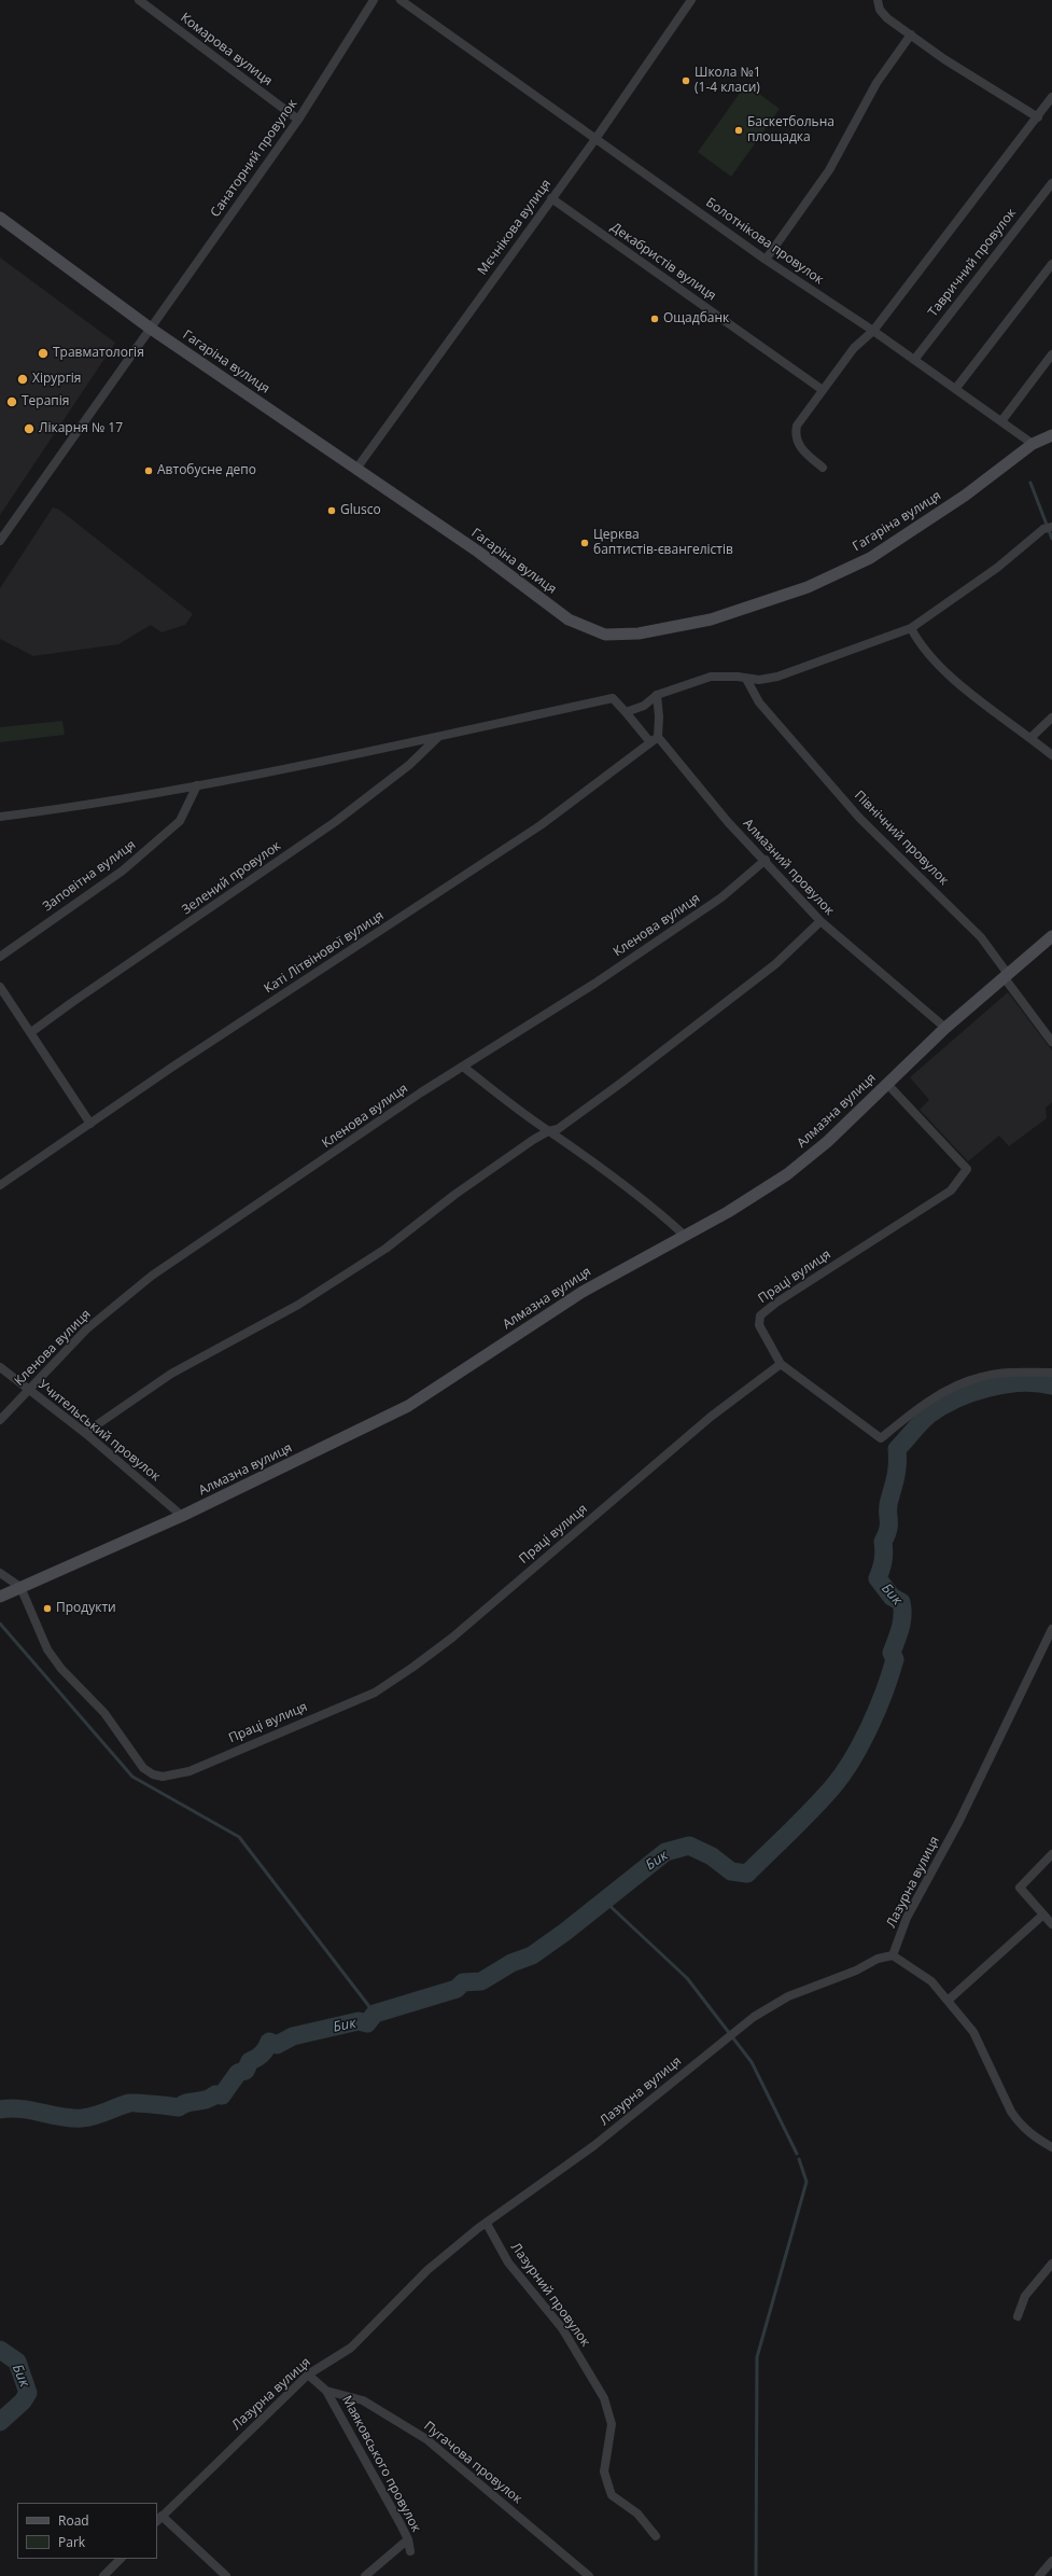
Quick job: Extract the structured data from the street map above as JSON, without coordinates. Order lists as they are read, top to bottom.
{
  "streets": {
    "main road": ["Гагаріна вулиця", "Алмазна вулиця"],
    "street": [
      "Комарова вулиця",
      "Санаторний провулок",
      "Мєчнікова вулиця",
      "Болотнікова провулок",
      "Декабристів вулиця",
      "Тавричний провулок",
      "Північний провулок",
      "Алмазний провулок",
      "Заповітна вулиця",
      "Зелений провулок",
      "Кленова вулиця",
      "Каті Літвінової вулиця",
      "Праці вулиця",
      "Учительський провулок",
      "Лазурна вулиця",
      "Лазурний провулок",
      "Пугачова провулок",
      "Маяковського провулок"
    ]
  },
  "crossings": [
    ["Комарова вулиця", "Санаторний провулок"],
    ["Санаторний провулок", "Гагаріна вулиця"],
    ["Мєчнікова вулиця", "Болотнікова провулок"],
    ["Мєчнікова вулиця", "Декабристів вулиця"],
    ["Мєчнікова вулиця", "Гагаріна вулиця"],
    ["Болотнікова провулок", "Тавричний провулок"],
    ["Болотнікова провулок", "Гагаріна вулиця"],
    ["Північний провулок", "Алмазна вулиця"],
    ["Алмазний провулок", "Зелений провулок"],
    ["Алмазний провулок", "Кленова вулиця"],
    ["Алмазний провулок", "Каті Літвінової вулиця"],
    ["Алмазний провулок", "Алмазна вулиця"],
    ["Кленова вулиця", "Учительський провулок"],
    ["Алмазна вулиця", "Праці вулиця"],
    ["Алмазна вулиця", "Учительський провулок"],
    ["Лазурна вулиця", "Лазурний провулок"],
    ["Лазурна вулиця", "Пугачова провулок"],
    ["Пугачова провулок", "Маяковського провулок"]
  ],
  "water": ["Бик"],
  "places": [
    "Школа №1 (1-4 класи)",
    "Баскетбольна площадка",
    "Ощадбанк",
    "Травматологія",
    "Хірургія",
    "Терапія",
    "Лікарня № 17",
    "Автобусне депо",
    "Glusco",
    "Церква баптистів-євангелістів",
    "Продукти"
  ],
  "legend": ["Road", "Park"]
}
